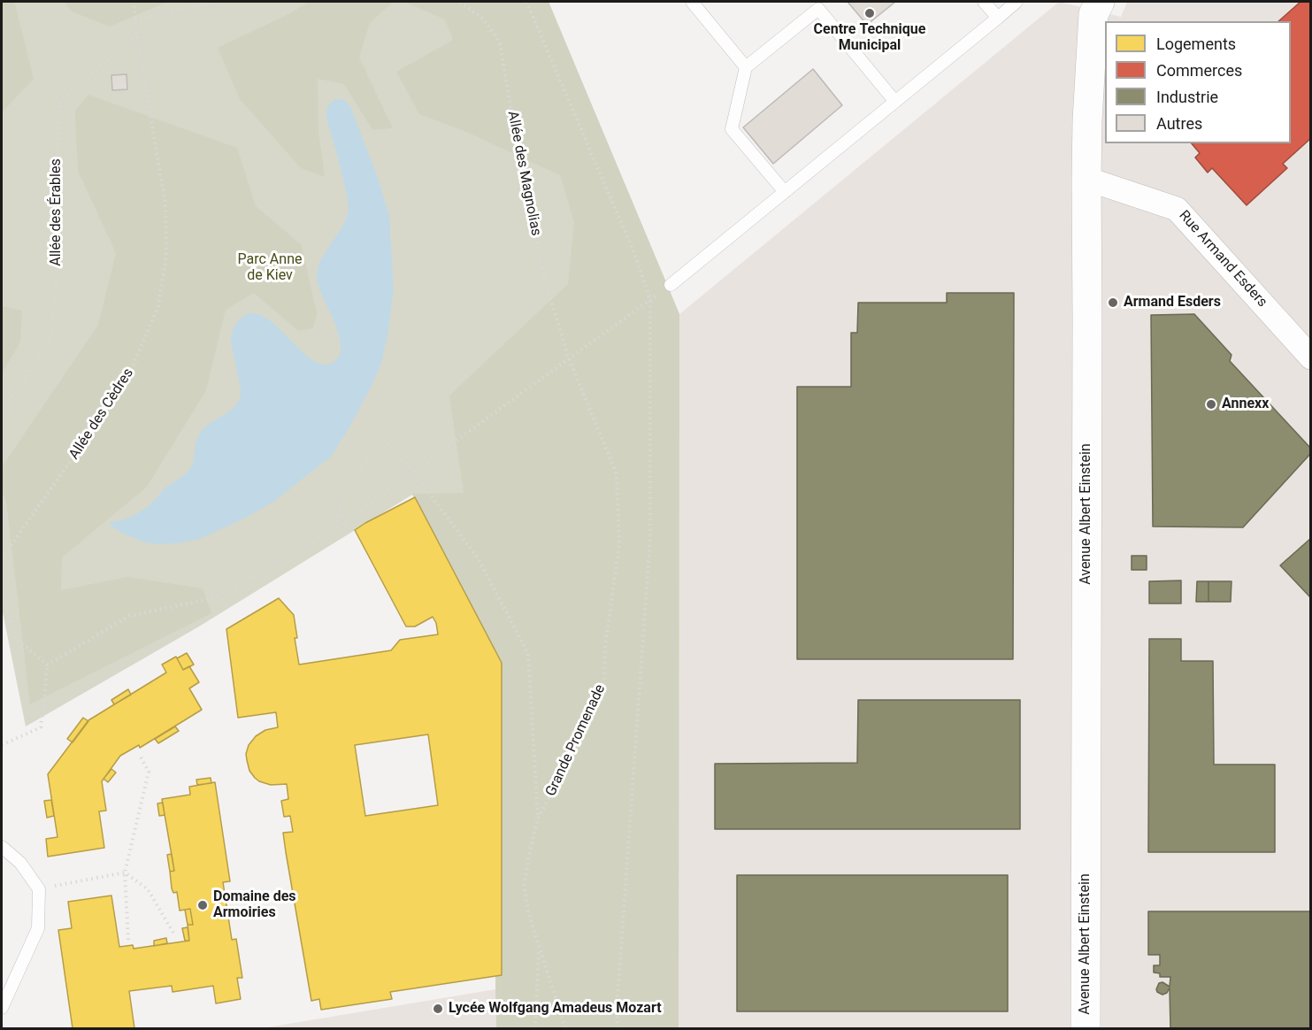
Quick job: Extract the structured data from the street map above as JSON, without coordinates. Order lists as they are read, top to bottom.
{
  "streets": {
    "street": ["Rue Armand Esders", "Avenue Albert Einstein"],
    "path": [
      "Allée des Magnolias",
      "Allée des Érables",
      "Allée des Cèdres",
      "Grande Promenade"
    ]
  },
  "crossings": [
    ["Allée des Magnolias", "Grande Promenade"],
    ["Allée des Érables", "Allée des Cèdres"],
    ["Rue Armand Esders", "Avenue Albert Einstein"]
  ],
  "parks": ["Parc Anne de Kiev"],
  "places": [
    "Centre Technique Municipal",
    "Armand Esders",
    "Annexx",
    "Domaine des Armoiries",
    "Lycée Wolfgang Amadeus Mozart"
  ],
  "legend": [
    "Logements",
    "Commerces",
    "Industrie",
    "Autres"
  ]
}
